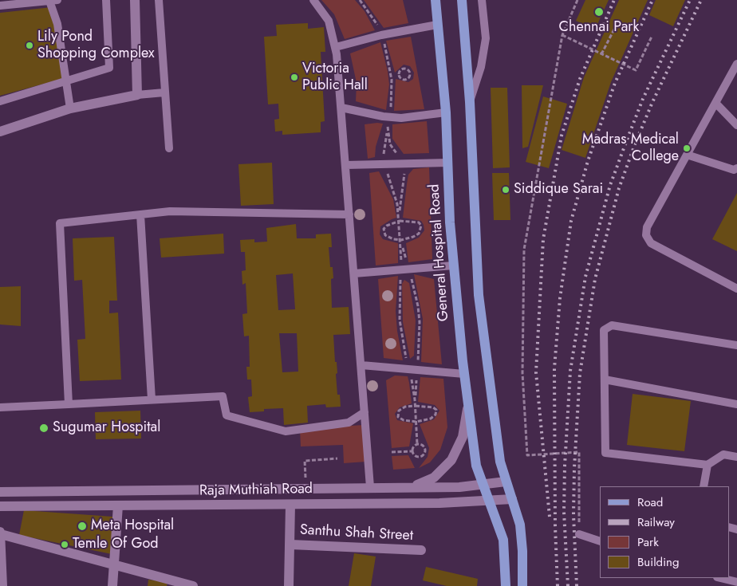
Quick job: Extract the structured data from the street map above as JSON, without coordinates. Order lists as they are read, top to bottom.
{
  "streets": {
    "main road": ["General Hospital Road", "Raja Muthiah Road", "Santhu Shah Street"]
  },
  "crossings": [
    ["General Hospital Road", "Raja Muthiah Road"]
  ],
  "places": [
    "Chennai Park",
    "Lily Pond Shopping Complex",
    "Victoria Public Hall",
    "Madras Medical College",
    "Siddique Sarai",
    "Sugumar Hospital",
    "Meta Hospital",
    "Temle Of God"
  ],
  "legend": [
    "Road",
    "Railway",
    "Park",
    "Building"
  ]
}
